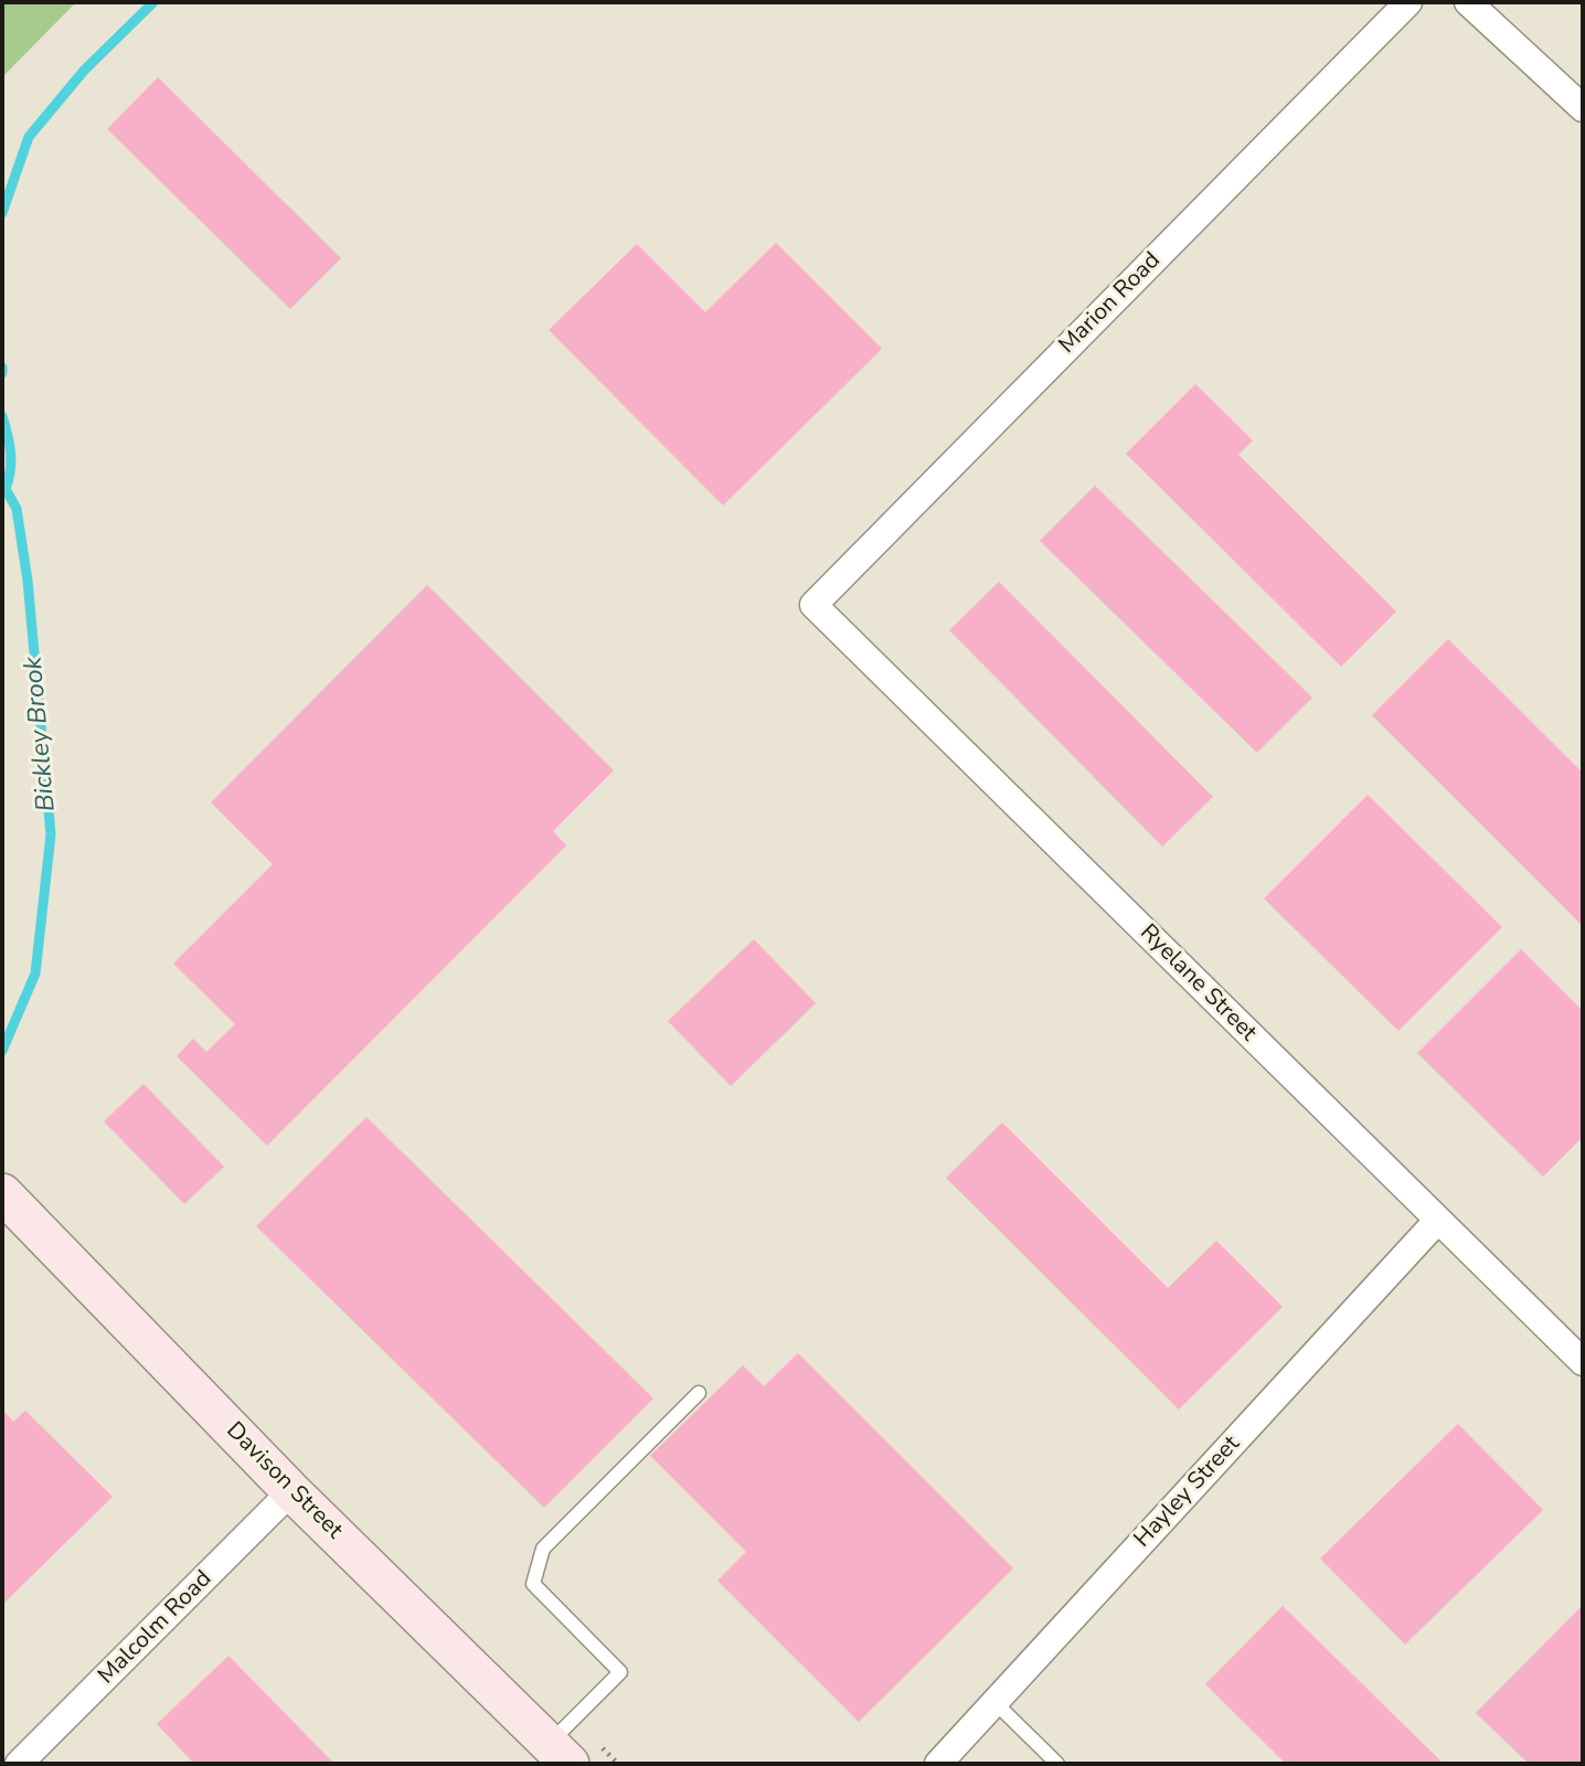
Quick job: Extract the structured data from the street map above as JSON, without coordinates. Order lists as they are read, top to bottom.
{
  "streets": {
    "main road": ["Davison Street"],
    "street": [
      "Marion Road",
      "Ryelane Street",
      "Hayley Street",
      "Malcolm Road"
    ]
  },
  "crossings": [
    ["Marion Road", "Ryelane Street"],
    ["Ryelane Street", "Hayley Street"],
    ["Davison Street", "Malcolm Road"]
  ],
  "water": ["Bickley Brook"]
}
